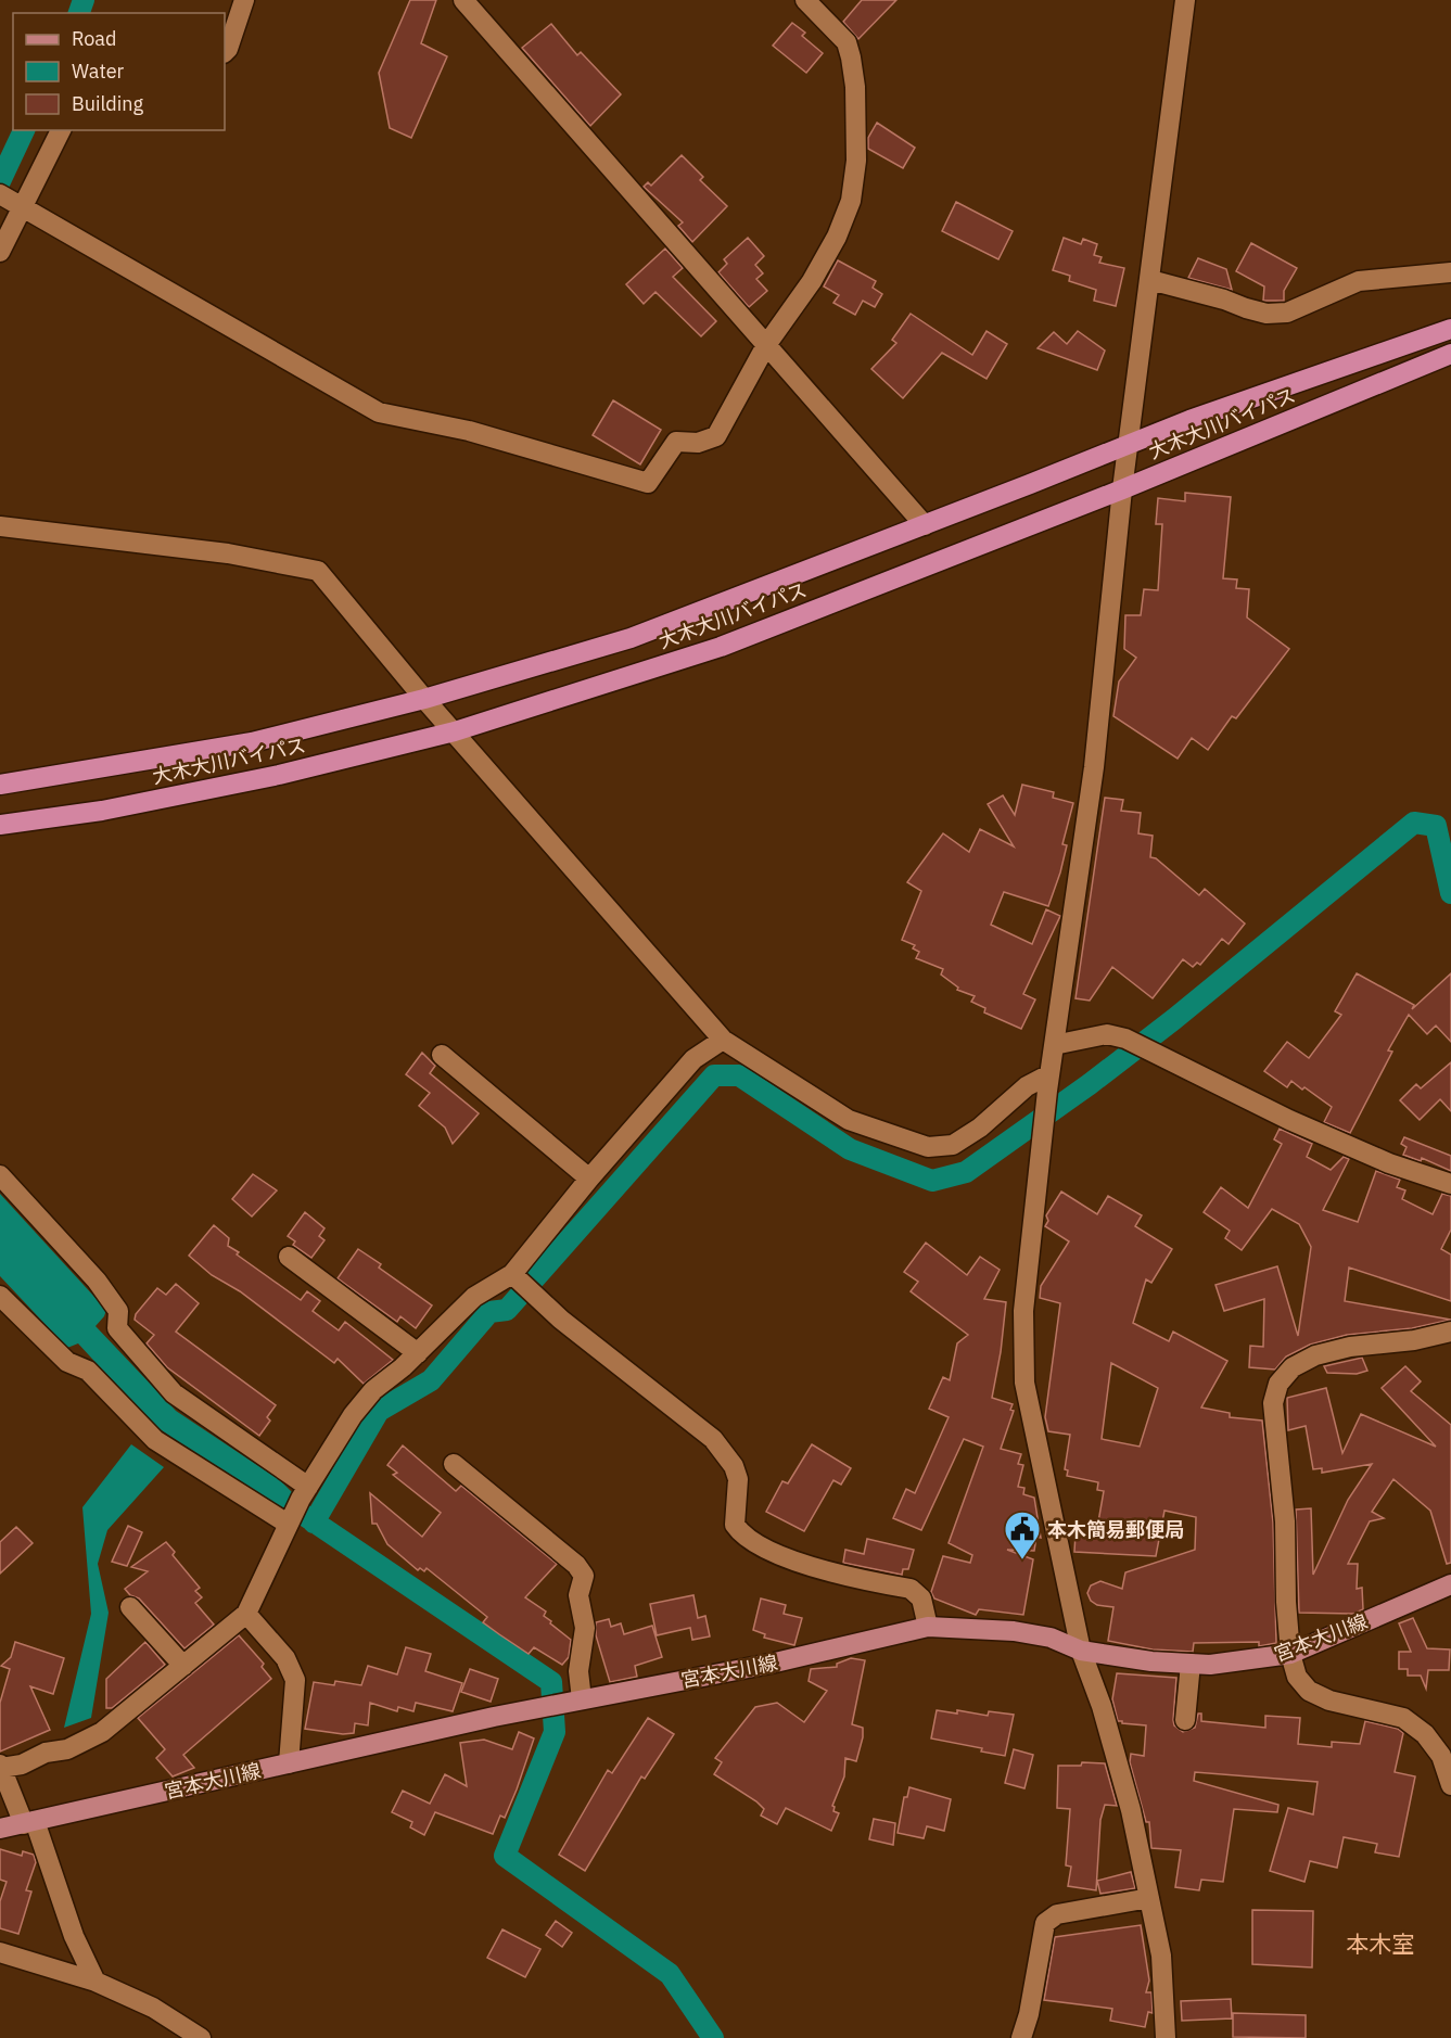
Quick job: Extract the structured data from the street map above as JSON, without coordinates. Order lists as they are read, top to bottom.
{
  "streets": {
    "highway": ["大木大川バイパス"],
    "main road": ["宮本大川線"]
  },
  "districts": ["本木室"],
  "places": {
    "public building": ["本木簡易郵便局"]
  },
  "legend": ["Road", "Water", "Building"]
}
